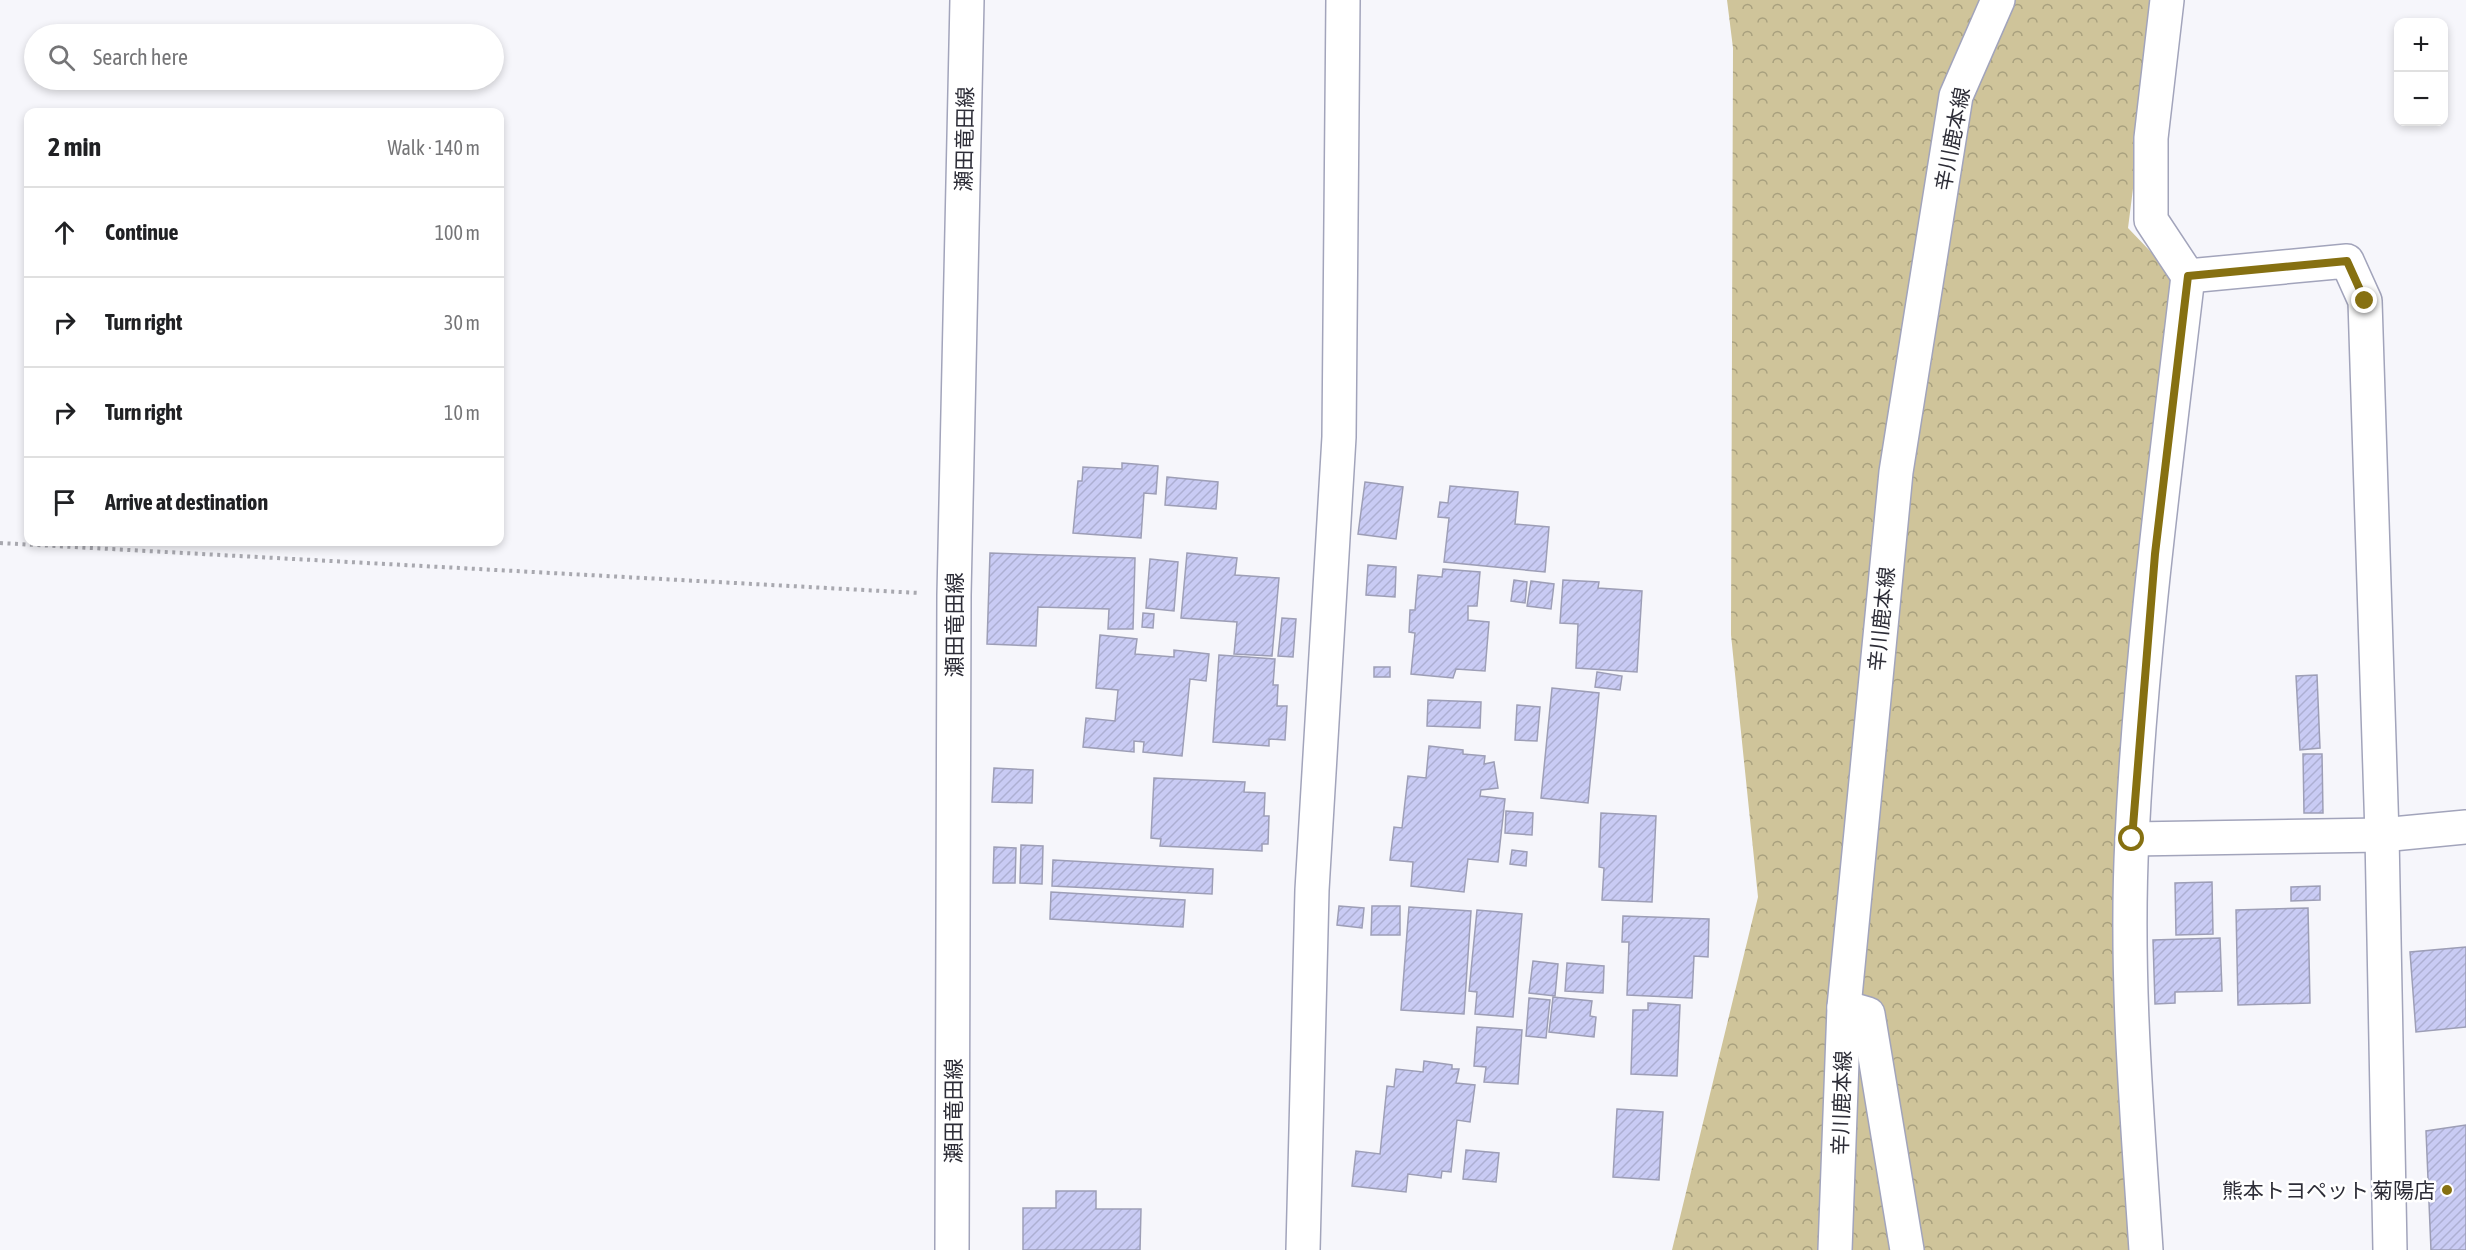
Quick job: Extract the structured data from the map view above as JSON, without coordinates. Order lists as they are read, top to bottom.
{
  "streets": {
    "street": ["瀬田竜田線", "辛川鹿本線"]
  },
  "places": ["熊本トヨペット 菊陽店"],
  "page": {
    "map_buttons": ["+", "−"],
    "search": "Search here",
    "heading": ["2 min", "Walk · 140 m"],
    "list": [
      ["Continue", "100 m"],
      ["Turn right", "30 m"],
      ["Turn right", "10 m"],
      "Arrive at destination"
    ]
  }
}
